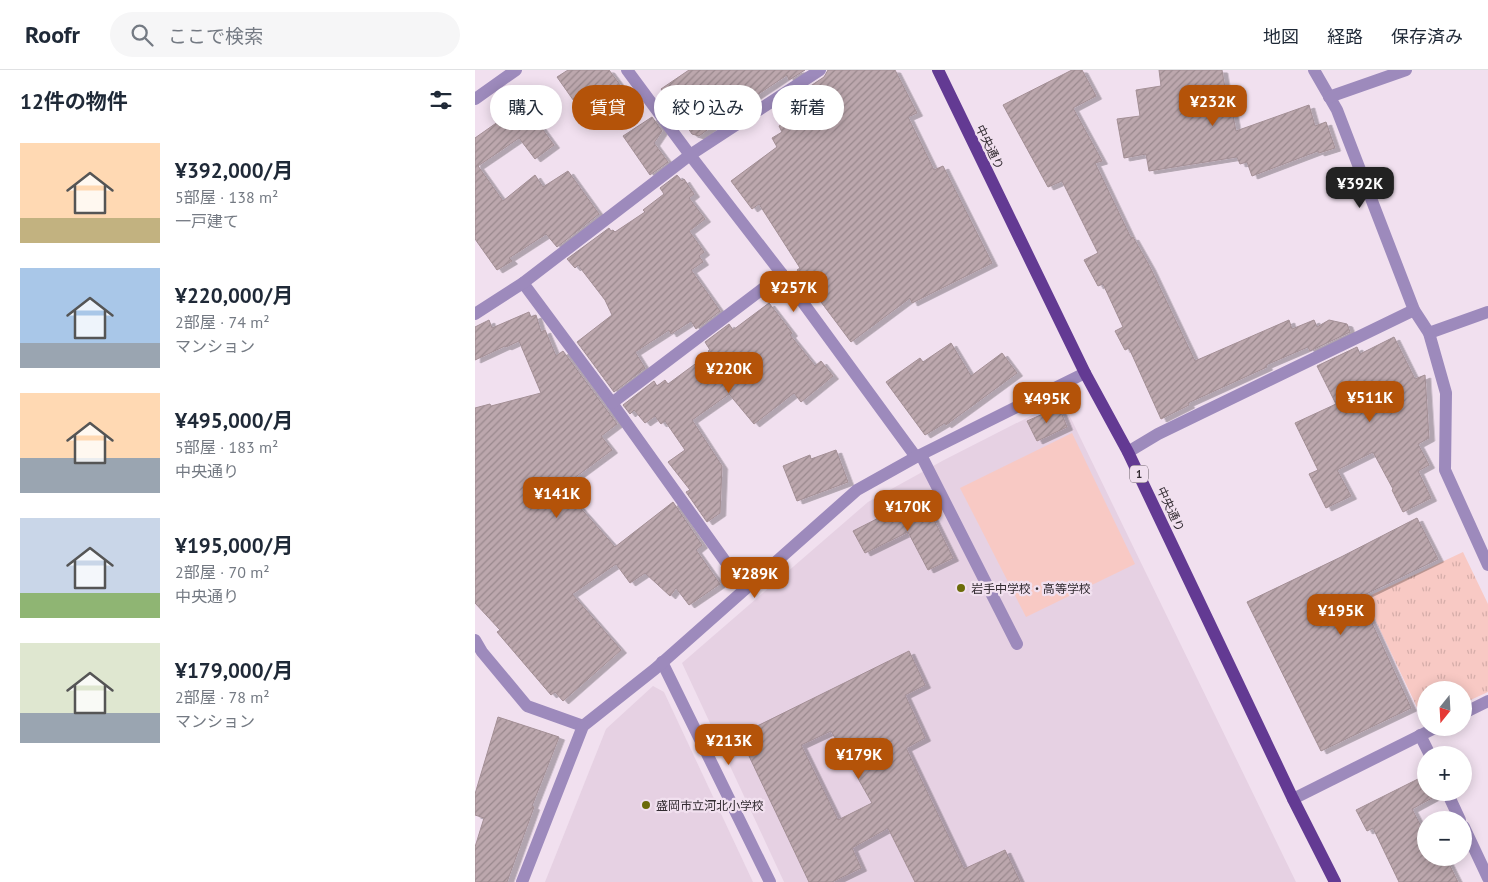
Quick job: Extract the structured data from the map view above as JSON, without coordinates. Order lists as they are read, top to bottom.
{
  "streets": {
    "main road": ["中央通り", "1"]
  },
  "places": ["岩手中学校・高等学校", "盛岡市立河北小学校"],
  "north": "bottom",
  "page": {
    "header": "Roofr",
    "search": "ここで検索",
    "nav": ["地図", "経路", "保存済み"],
    "heading": "12件の物件",
    "price": [
      "¥232K",
      "¥392K",
      "¥257K",
      "¥220K",
      "¥511K",
      "¥495K",
      "¥141K",
      "¥170K",
      "¥289K",
      "¥195K",
      "¥213K",
      "¥179K"
    ],
    "chip": [
      "購入",
      "賃貸",
      "絞り込み",
      "新着"
    ],
    "list": [
      {
        "name": "¥392,000/月",
        "note": "5部屋 · 138 m² · 一戸建て"
      },
      {
        "name": "¥220,000/月",
        "note": "2部屋 · 74 m² · マンション"
      },
      {
        "name": "¥495,000/月",
        "note": "5部屋 · 183 m² · 中央通り"
      },
      {
        "name": "¥195,000/月",
        "note": "2部屋 · 70 m² · 中央通り"
      },
      {
        "name": "¥179,000/月",
        "note": "2部屋 · 78 m² · マンション"
      }
    ],
    "map_buttons": ["+", "−"]
  }
}
